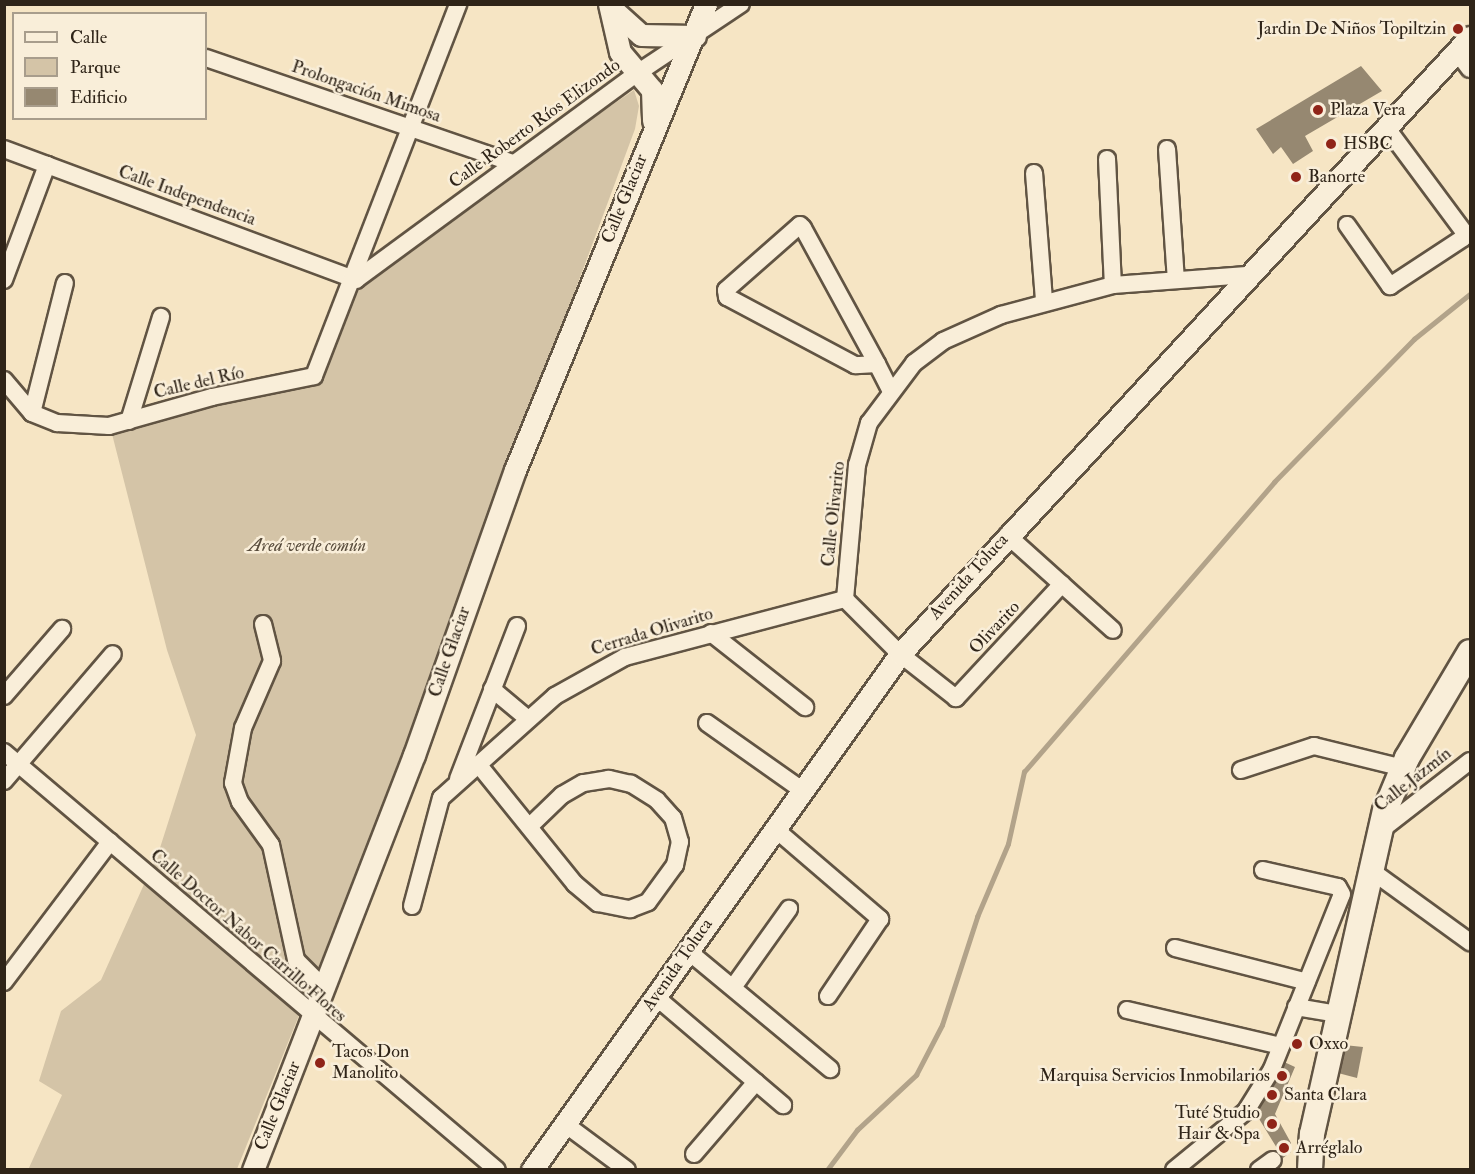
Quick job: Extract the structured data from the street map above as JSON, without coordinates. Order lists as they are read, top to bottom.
{
  "streets": {
    "street": [
      "Prolongación Mimosa",
      "Calle Roberto Ríos Elizondo",
      "Calle Independencia",
      "Calle Glaciar",
      "Calle del Río",
      "Calle Olivarito",
      "Avenida Toluca",
      "Olivarito",
      "Cerrada Olivarito",
      "Calle Jazmín",
      "Calle Doctor Nabor Carrillo Flores"
    ]
  },
  "crossings": [
    ["Prolongación Mimosa", "Calle Roberto Ríos Elizondo"],
    ["Calle Roberto Ríos Elizondo", "Calle Independencia"],
    ["Calle Roberto Ríos Elizondo", "Calle Glaciar"],
    ["Calle Roberto Ríos Elizondo", "Calle del Río"],
    ["Calle Independencia", "Calle del Río"],
    ["Calle Glaciar", "Calle Doctor Nabor Carrillo Flores"],
    ["Calle Olivarito", "Avenida Toluca"],
    ["Calle Olivarito", "Cerrada Olivarito"],
    ["Avenida Toluca", "Olivarito"]
  ],
  "parks": ["Areá verde común"],
  "places": [
    "Jardin De Niños Topiltzin",
    "Plaza Vera",
    "HSBC",
    "Banorte",
    "Oxxo",
    "Tacos Don Manolito",
    "Marquisa Servicios Inmobilarios",
    "Santa Clara",
    "Tuté Studio Hair & Spa",
    "Arréglalo"
  ],
  "legend": ["Calle", "Parque", "Edificio"]
}
